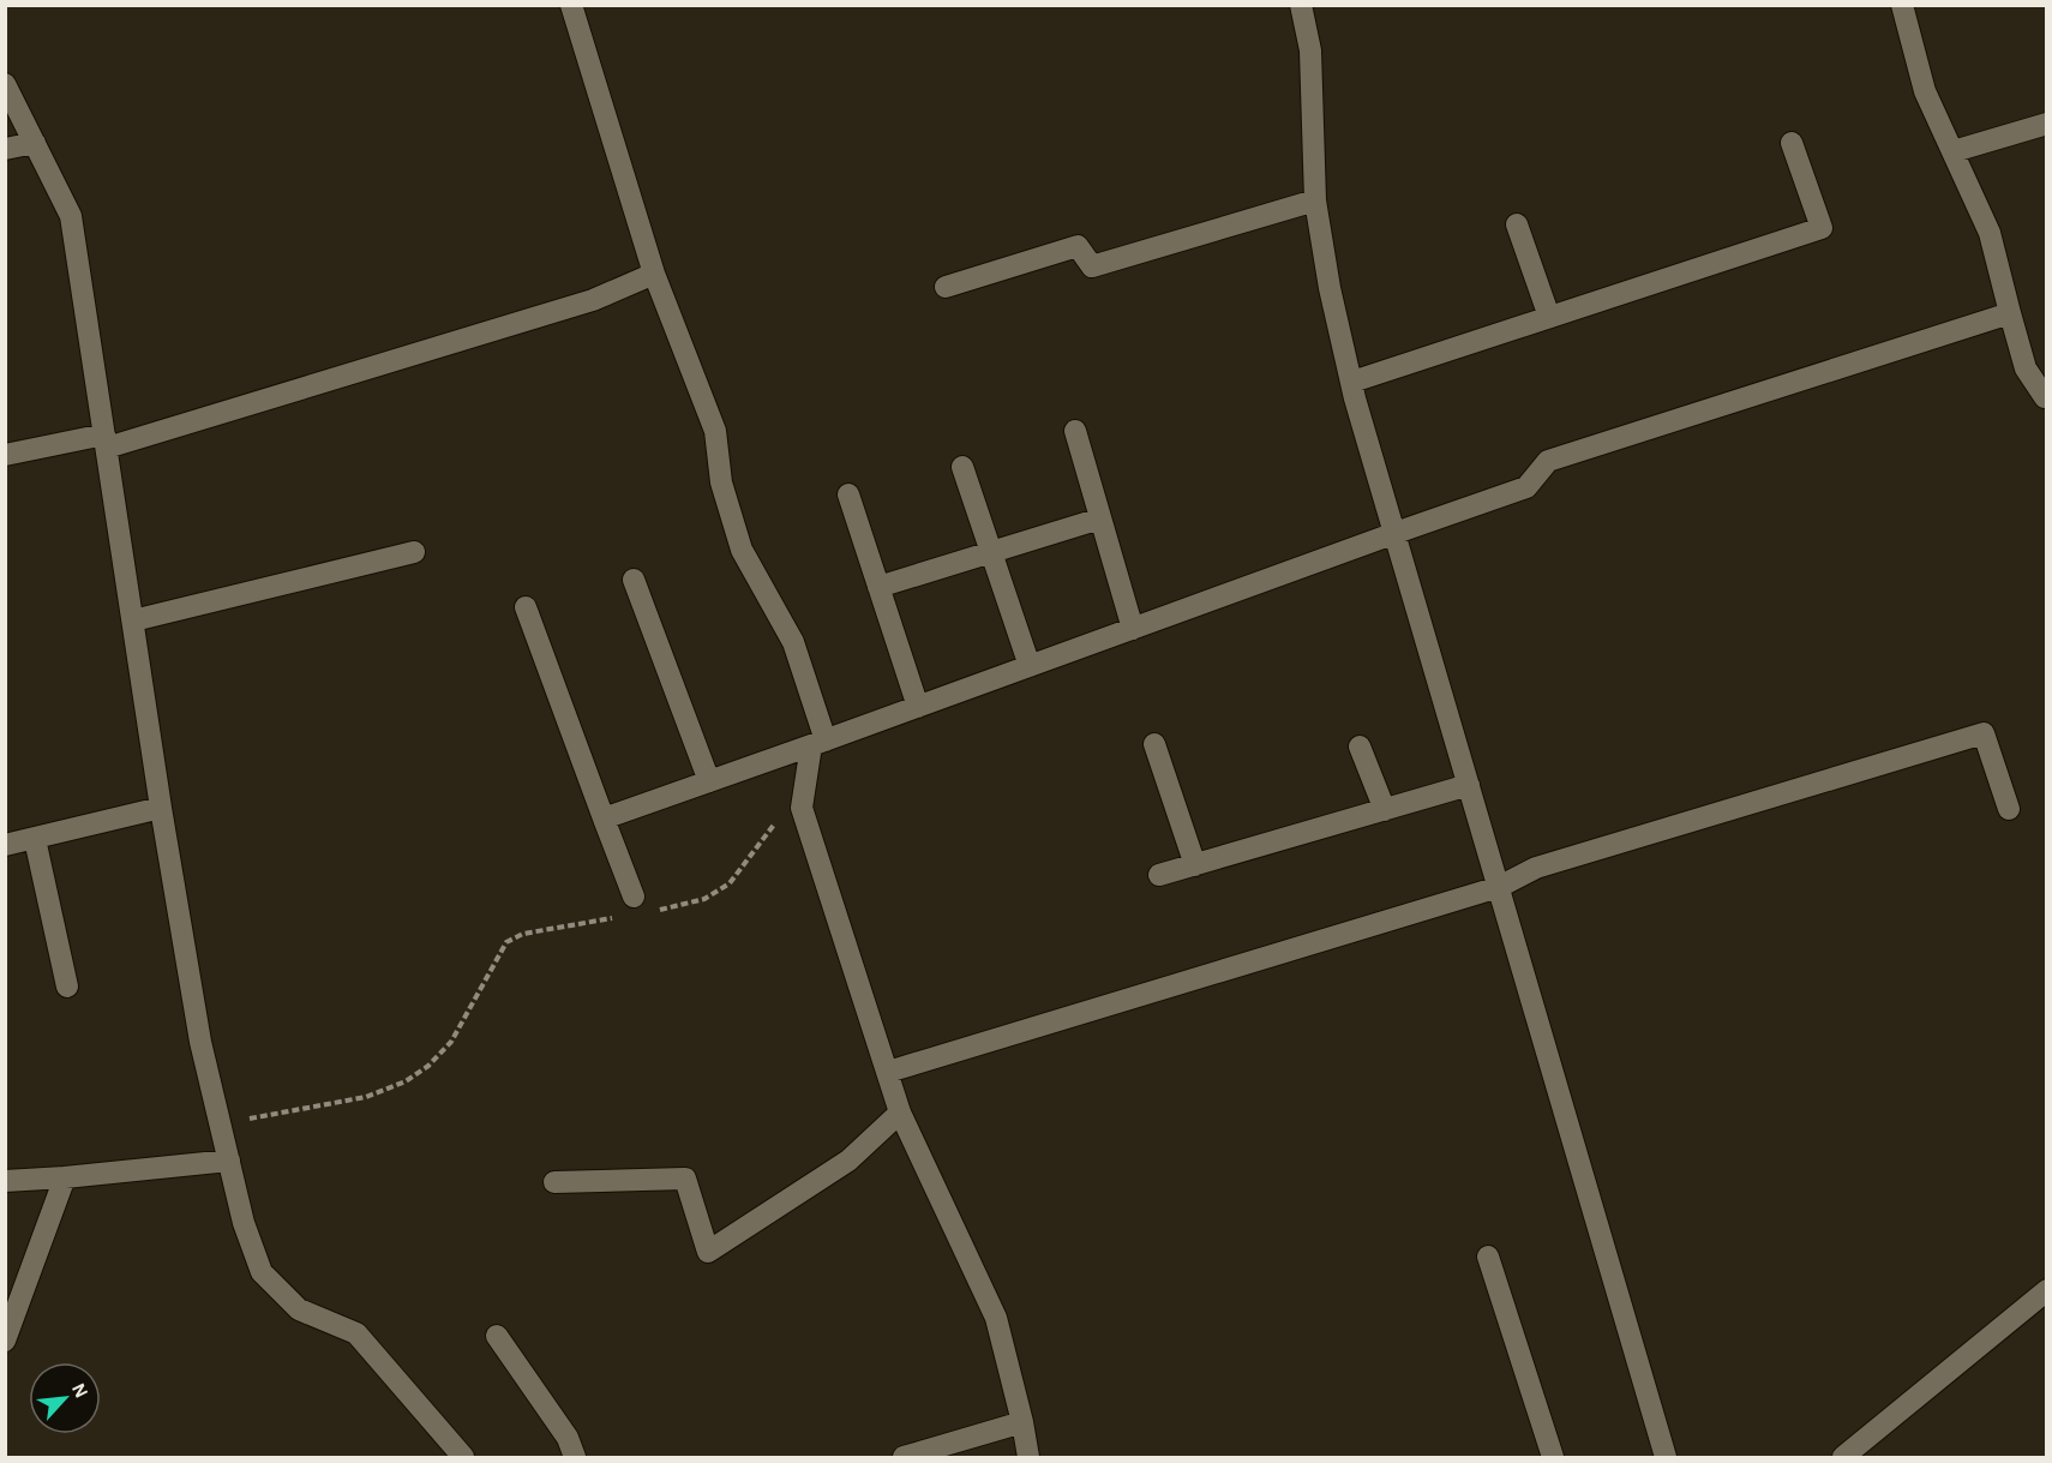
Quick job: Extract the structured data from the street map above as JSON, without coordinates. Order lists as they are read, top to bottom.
{
  "north": "top right"
}
